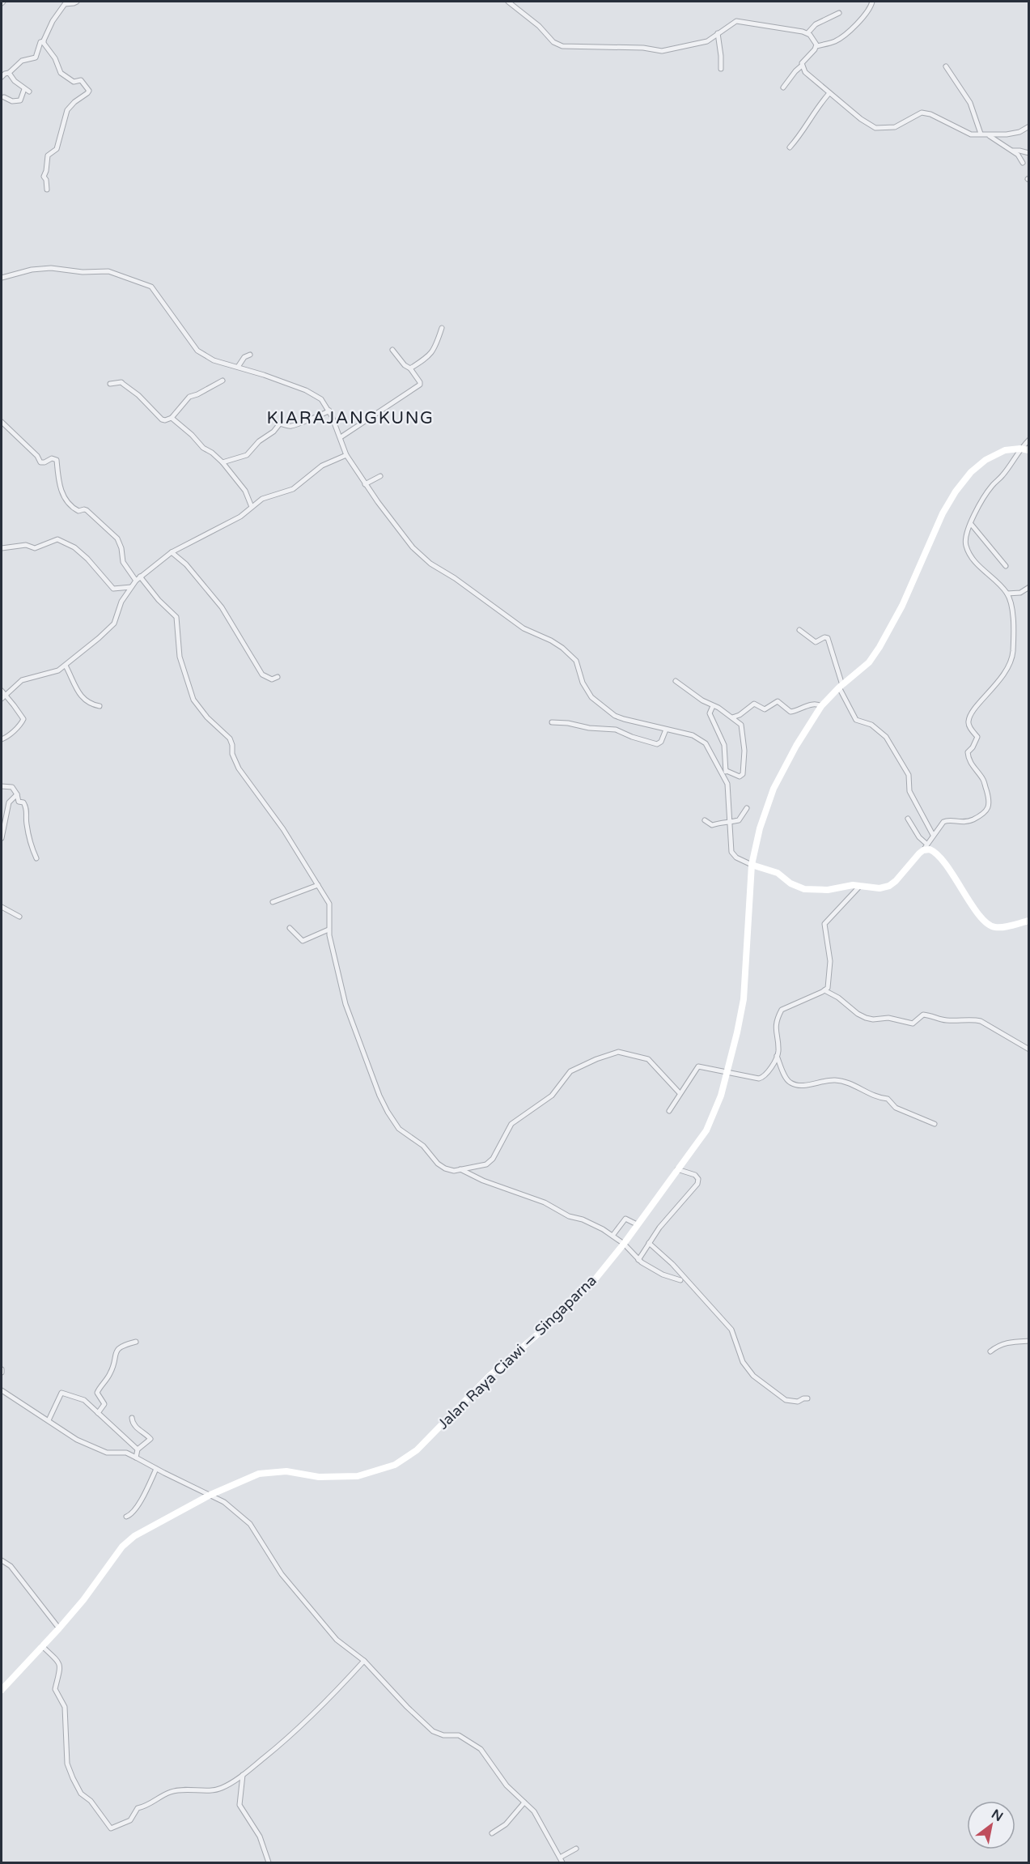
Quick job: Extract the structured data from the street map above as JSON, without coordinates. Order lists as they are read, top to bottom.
{
  "streets": {
    "main road": ["Jalan Raya Ciawi — Singaparna"]
  },
  "districts": ["KIARAJANGKUNG"],
  "north": "top right"
}
